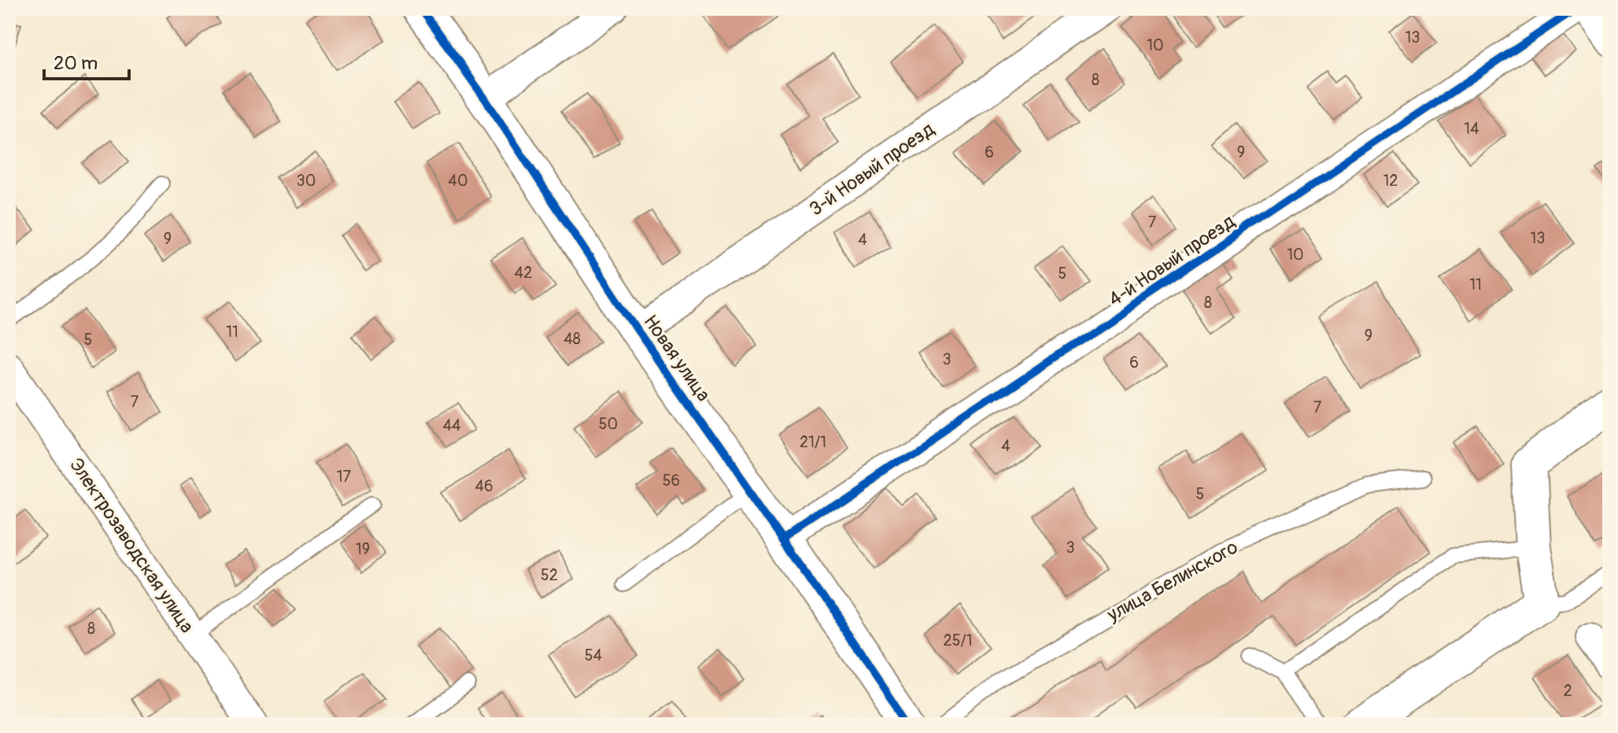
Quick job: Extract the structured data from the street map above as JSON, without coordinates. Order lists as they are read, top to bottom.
{
  "streets": {
    "street": [
      "3-й Новый проезд",
      "4-й Новый проезд",
      "Новая улица",
      "Электрозаводская улица"
    ],
    "lane": ["улица Белинского"]
  },
  "crossings": [
    ["3-й Новый проезд", "Новая улица"],
    ["4-й Новый проезд", "Новая улица"]
  ],
  "house_numbers": [
    "13",
    "10",
    "8",
    "14",
    "6",
    "9",
    "30",
    "40",
    "12",
    "7",
    "13",
    "9",
    "4",
    "10",
    "42",
    "5",
    "11",
    "8",
    "11",
    "9",
    "48",
    "5",
    "3",
    "6",
    "7",
    "7",
    "50",
    "44",
    "21/1",
    "4",
    "17",
    "56",
    "46",
    "5",
    "3",
    "19",
    "52",
    "8",
    "25/1",
    "54",
    "2"
  ],
  "scale_bar": "20 m"
}
